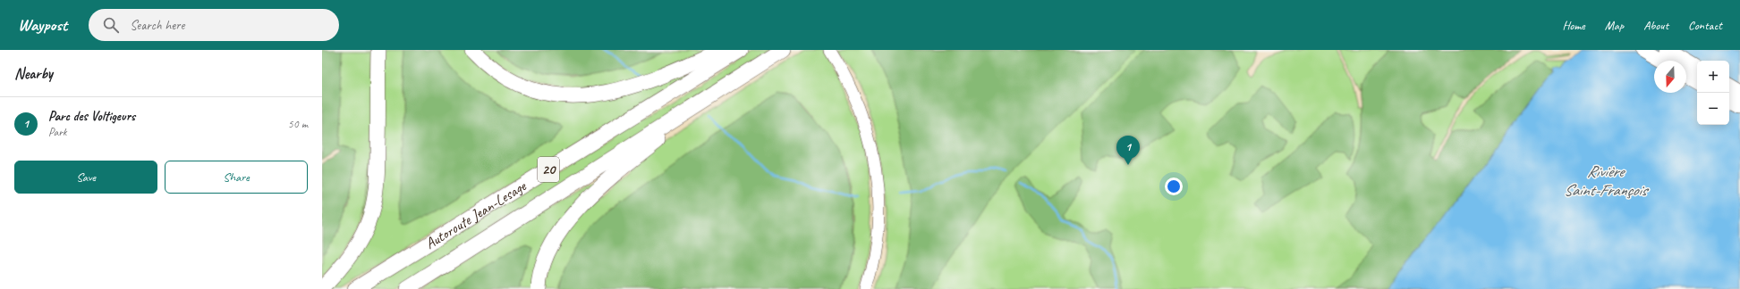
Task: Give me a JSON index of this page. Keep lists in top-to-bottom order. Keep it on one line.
{"streets":{"highway":["20","Autoroute Jean-Lesage"]},"water":["Rivière Saint-François"],"north":"bottom","page":{"header":"Waypost","search":"Search here","nav":["Home","Map","About","Contact"],"heading":"Nearby","map_buttons":["+","−"],"list":[{"mark":"1","name":"Parc des Voltigeurs","note":"Park","value":"50 m"}],"pins":"1","buttons":["Save","Share"]}}
